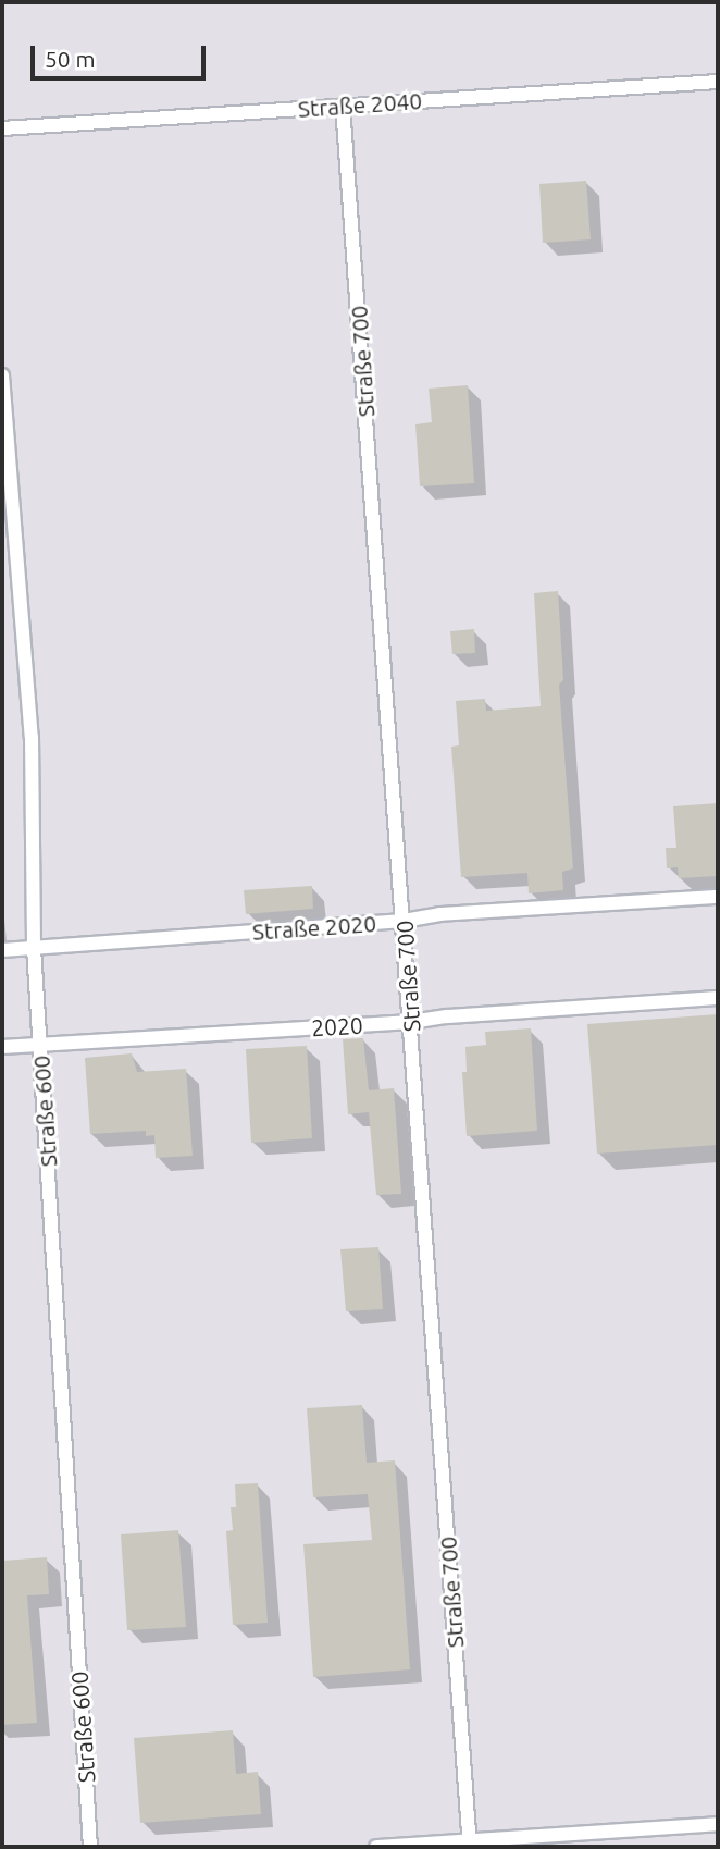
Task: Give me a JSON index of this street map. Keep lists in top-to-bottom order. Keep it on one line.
{"streets":{"lane":["Straße 2040","Straße 700","Straße 2020","2020","Straße 600"]},"crossings":[["Straße 2040","Straße 700"],["Straße 700","Straße 2020"],["Straße 700","2020"],["Straße 2020","Straße 600"],["2020","Straße 600"]],"scale_bar":"50 m"}
